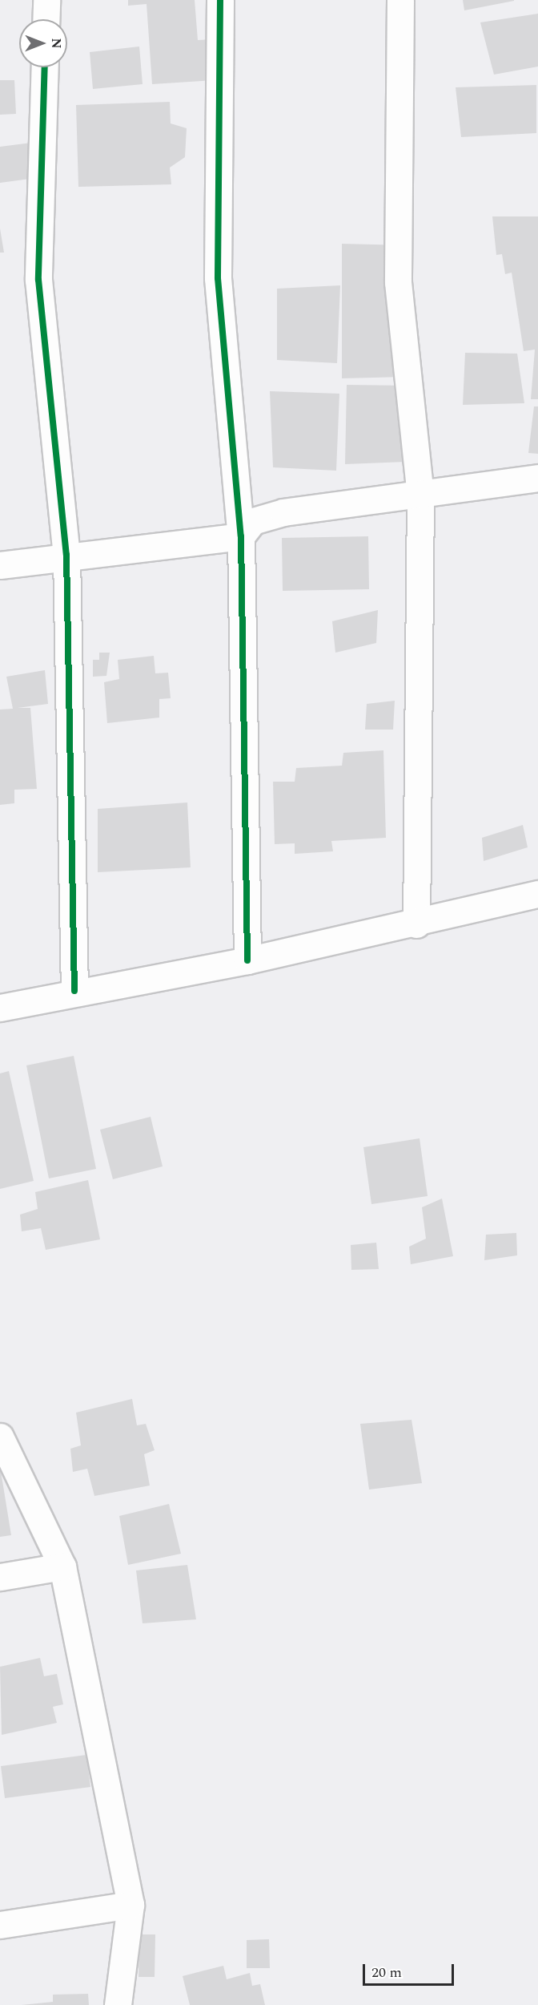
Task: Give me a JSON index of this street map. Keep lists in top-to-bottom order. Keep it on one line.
{"scale_bar":"20 m","north":"right"}
